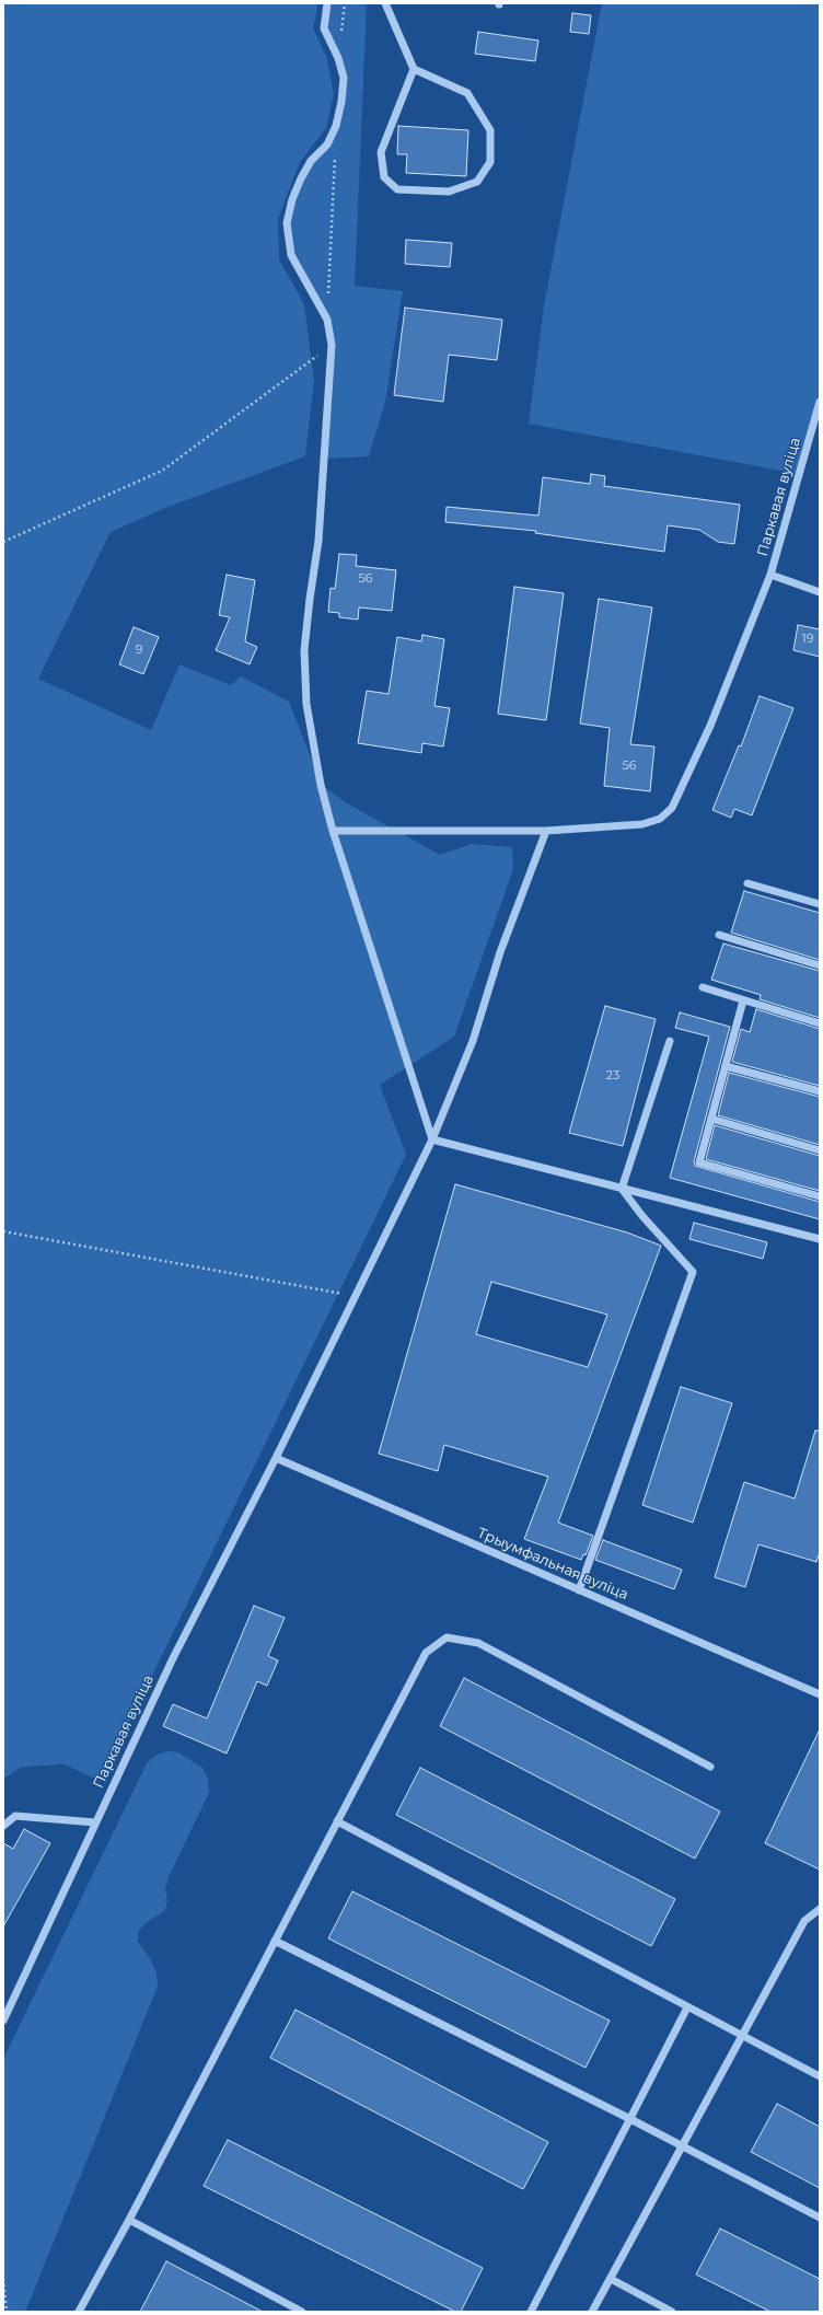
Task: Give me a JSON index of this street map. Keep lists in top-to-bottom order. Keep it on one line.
{"streets":{"street":["Паркавая вуліца","Трыумфальная вуліца"]},"crossings":[["Паркавая вуліца","Трыумфальная вуліца"]],"house_numbers":["56","19","9","56","23"]}
